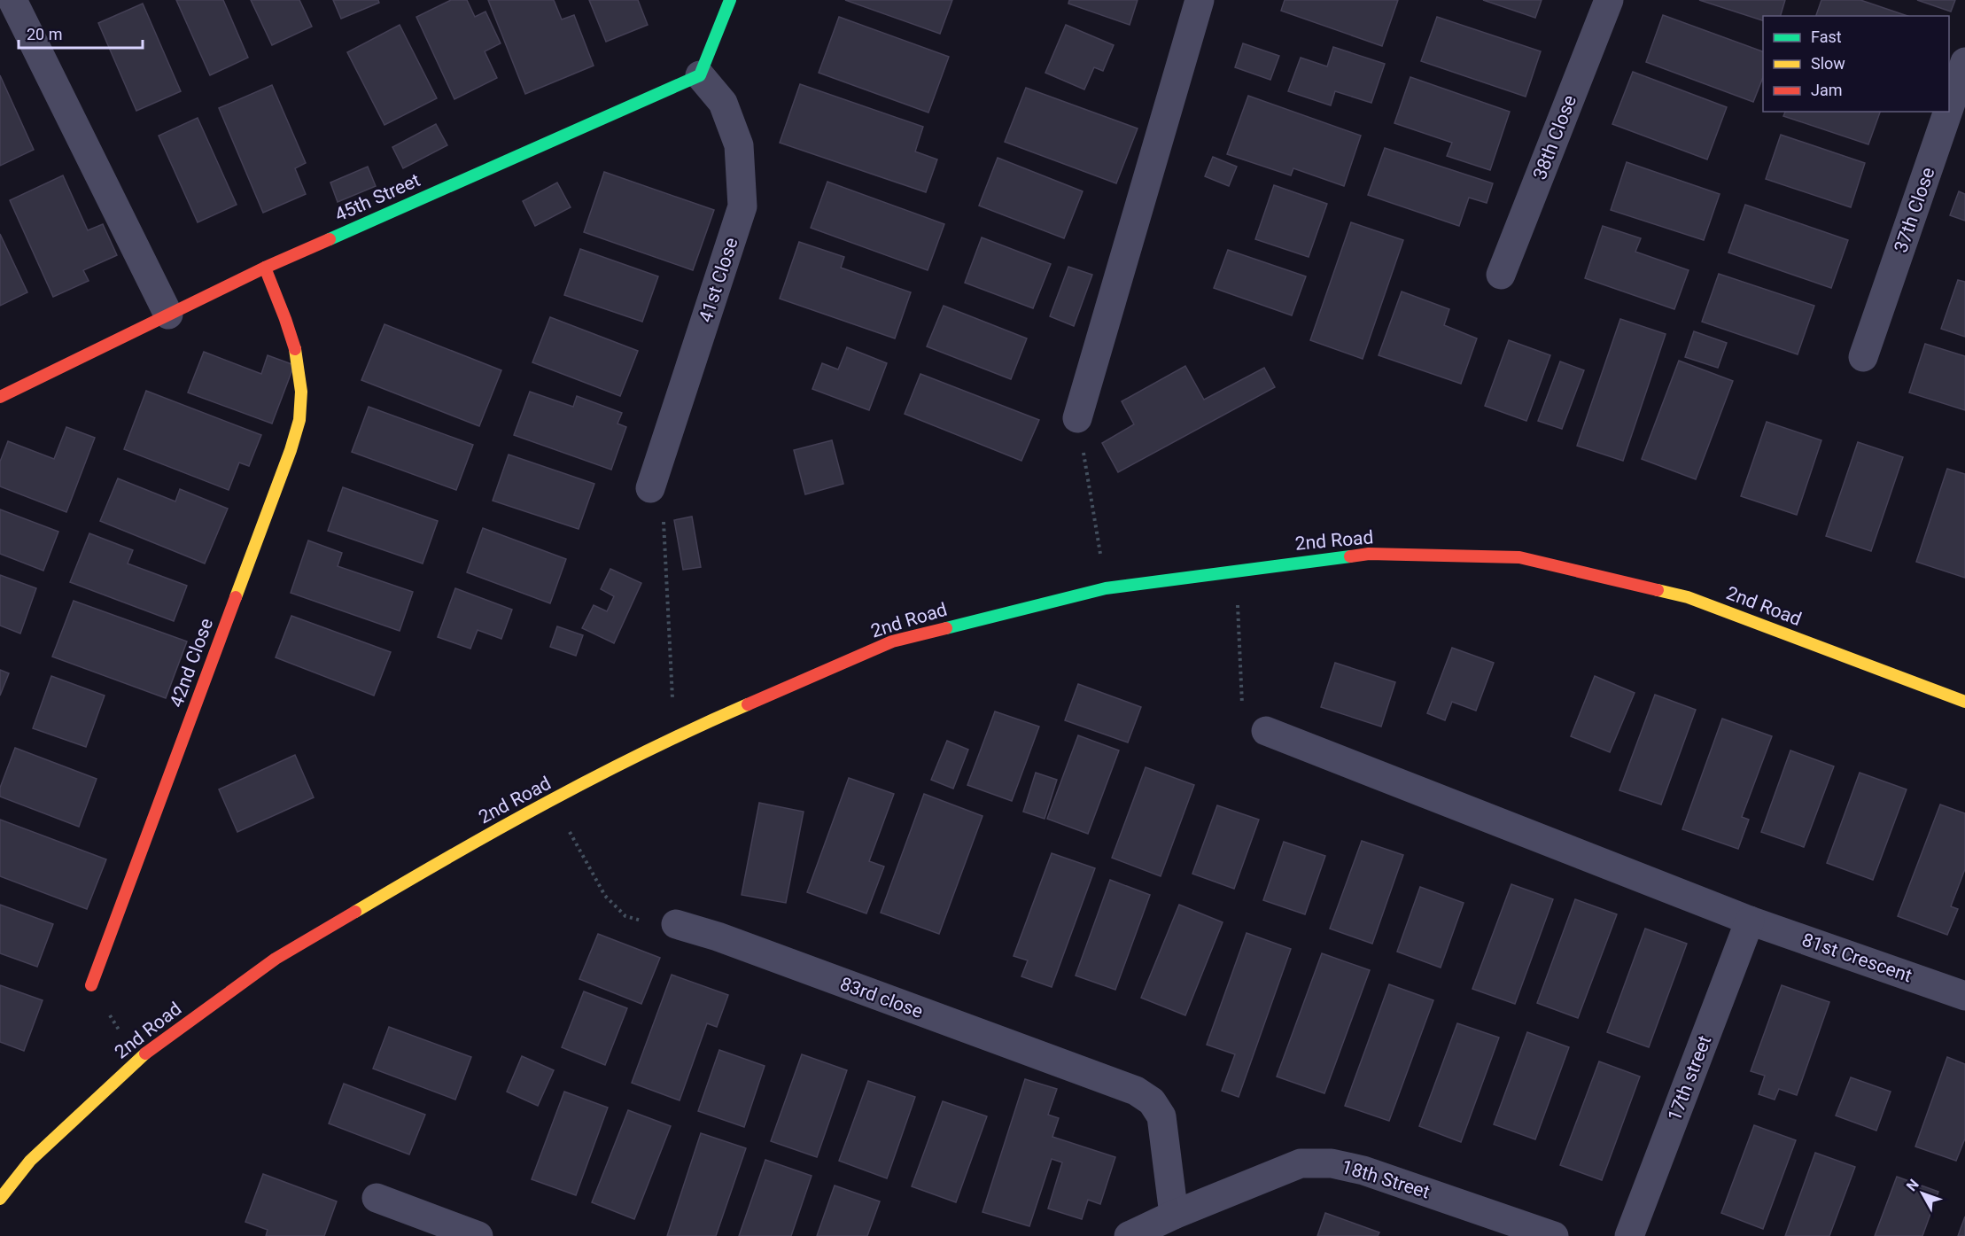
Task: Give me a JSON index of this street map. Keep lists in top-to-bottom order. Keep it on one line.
{"streets":{"street":["38th Close","45th Street","37th Close","41st Close","2nd Road","42nd Close","81st Crescent","83rd close","17th street","18th Street"]},"crossings":[["45th Street","41st Close"],["45th Street","42nd Close"],["81st Crescent","17th street"],["83rd close","18th Street"]],"legend":["Fast","Slow","Jam"],"scale_bar":"20 m","north":"top left"}
